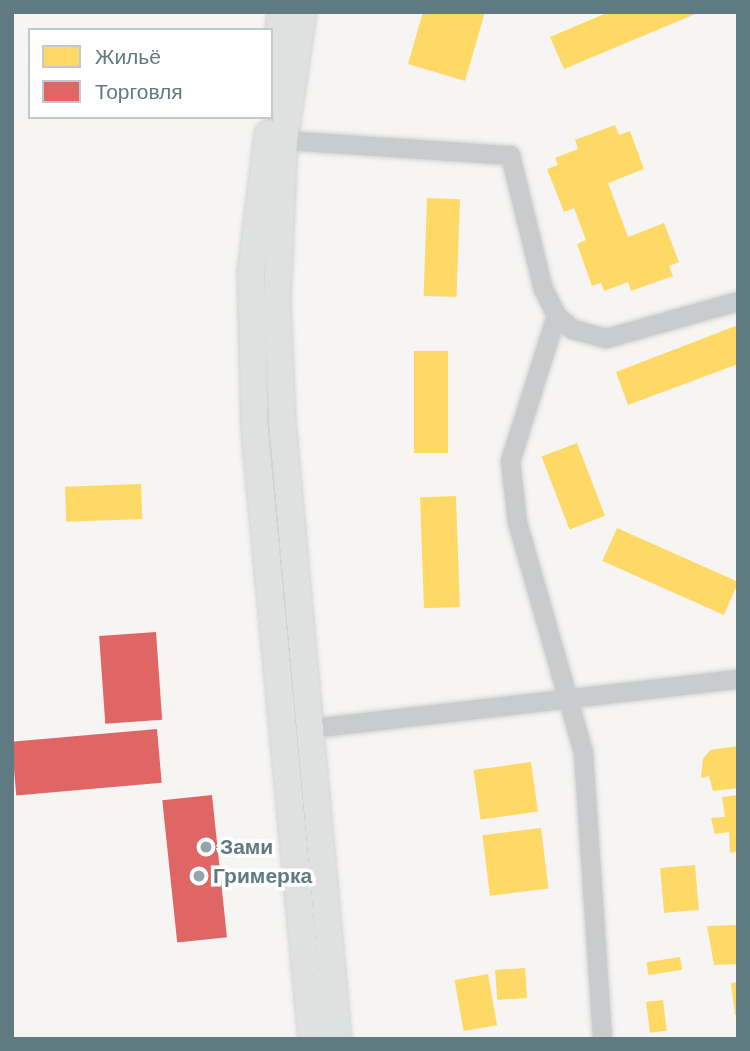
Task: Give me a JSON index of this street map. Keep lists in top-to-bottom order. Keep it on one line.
{"places":["Зами","Гримерка"],"legend":["Жильё","Торговля"]}
